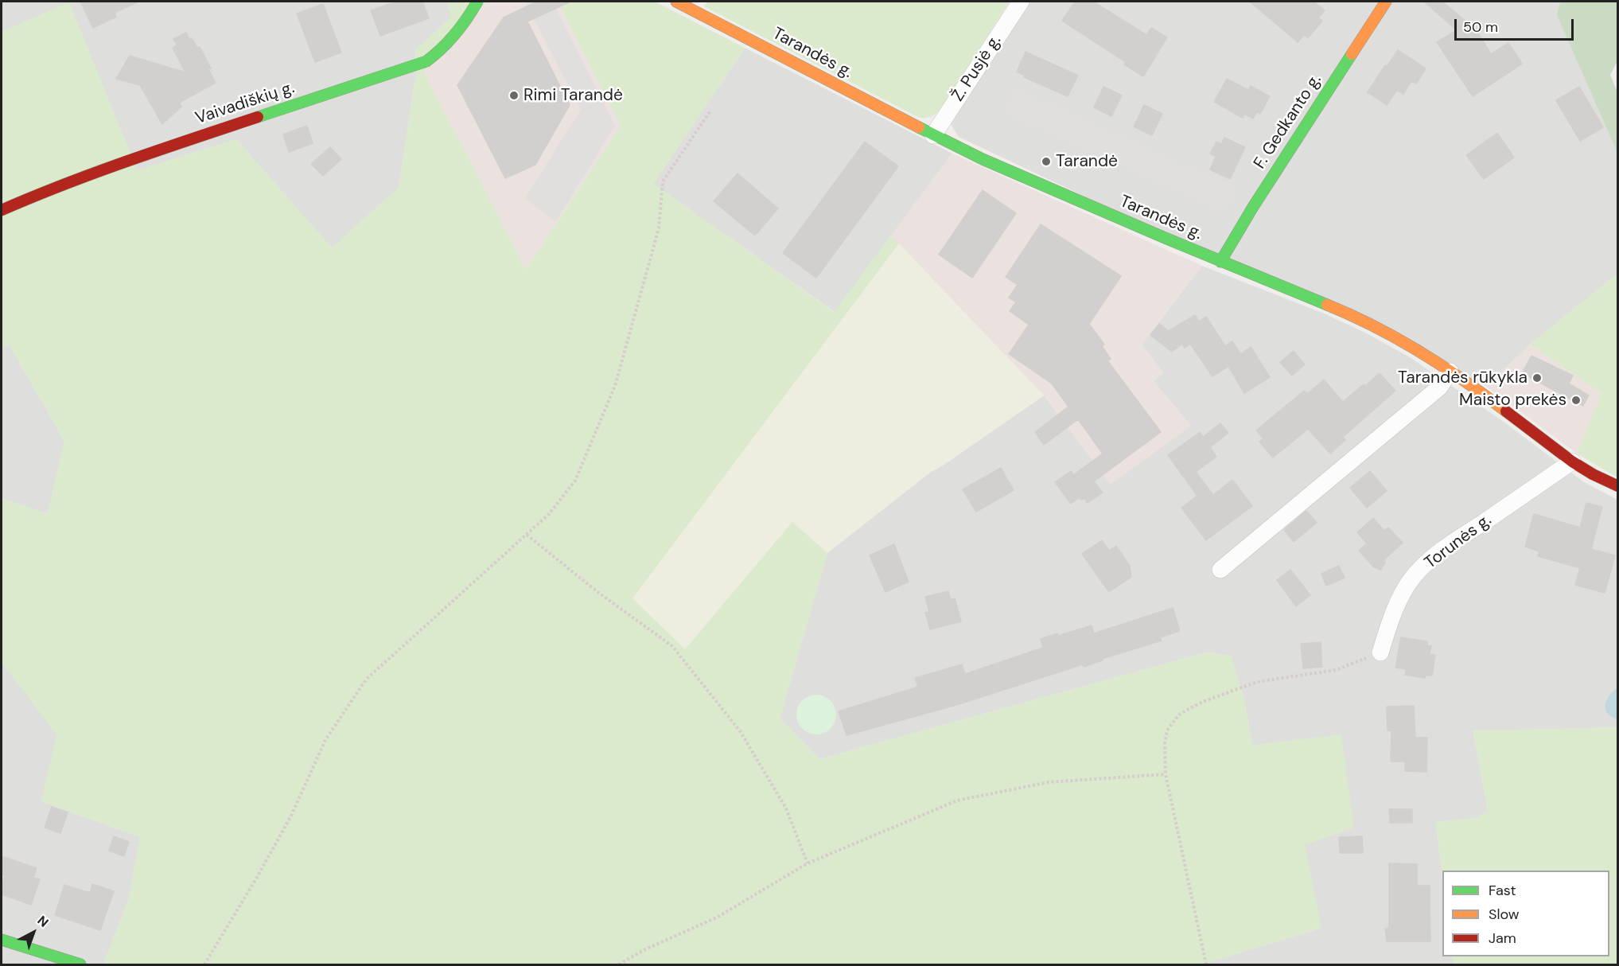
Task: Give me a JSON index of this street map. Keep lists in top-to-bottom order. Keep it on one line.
{"streets":{"street":["Tarandės g.","Ž. Pusjė g.","Vaivadiškių g.","F. Gedkanto g.","Torunės g."]},"crossings":[["Tarandės g.","Ž. Pusjė g."],["Tarandės g.","F. Gedkanto g."],["Tarandės g.","Torunės g."]],"places":["Rimi Tarandė","Tarandė","Tarandės rūkykla","Maisto prekės"],"legend":["Fast","Slow","Jam"],"scale_bar":"50 m","north":"top right"}
